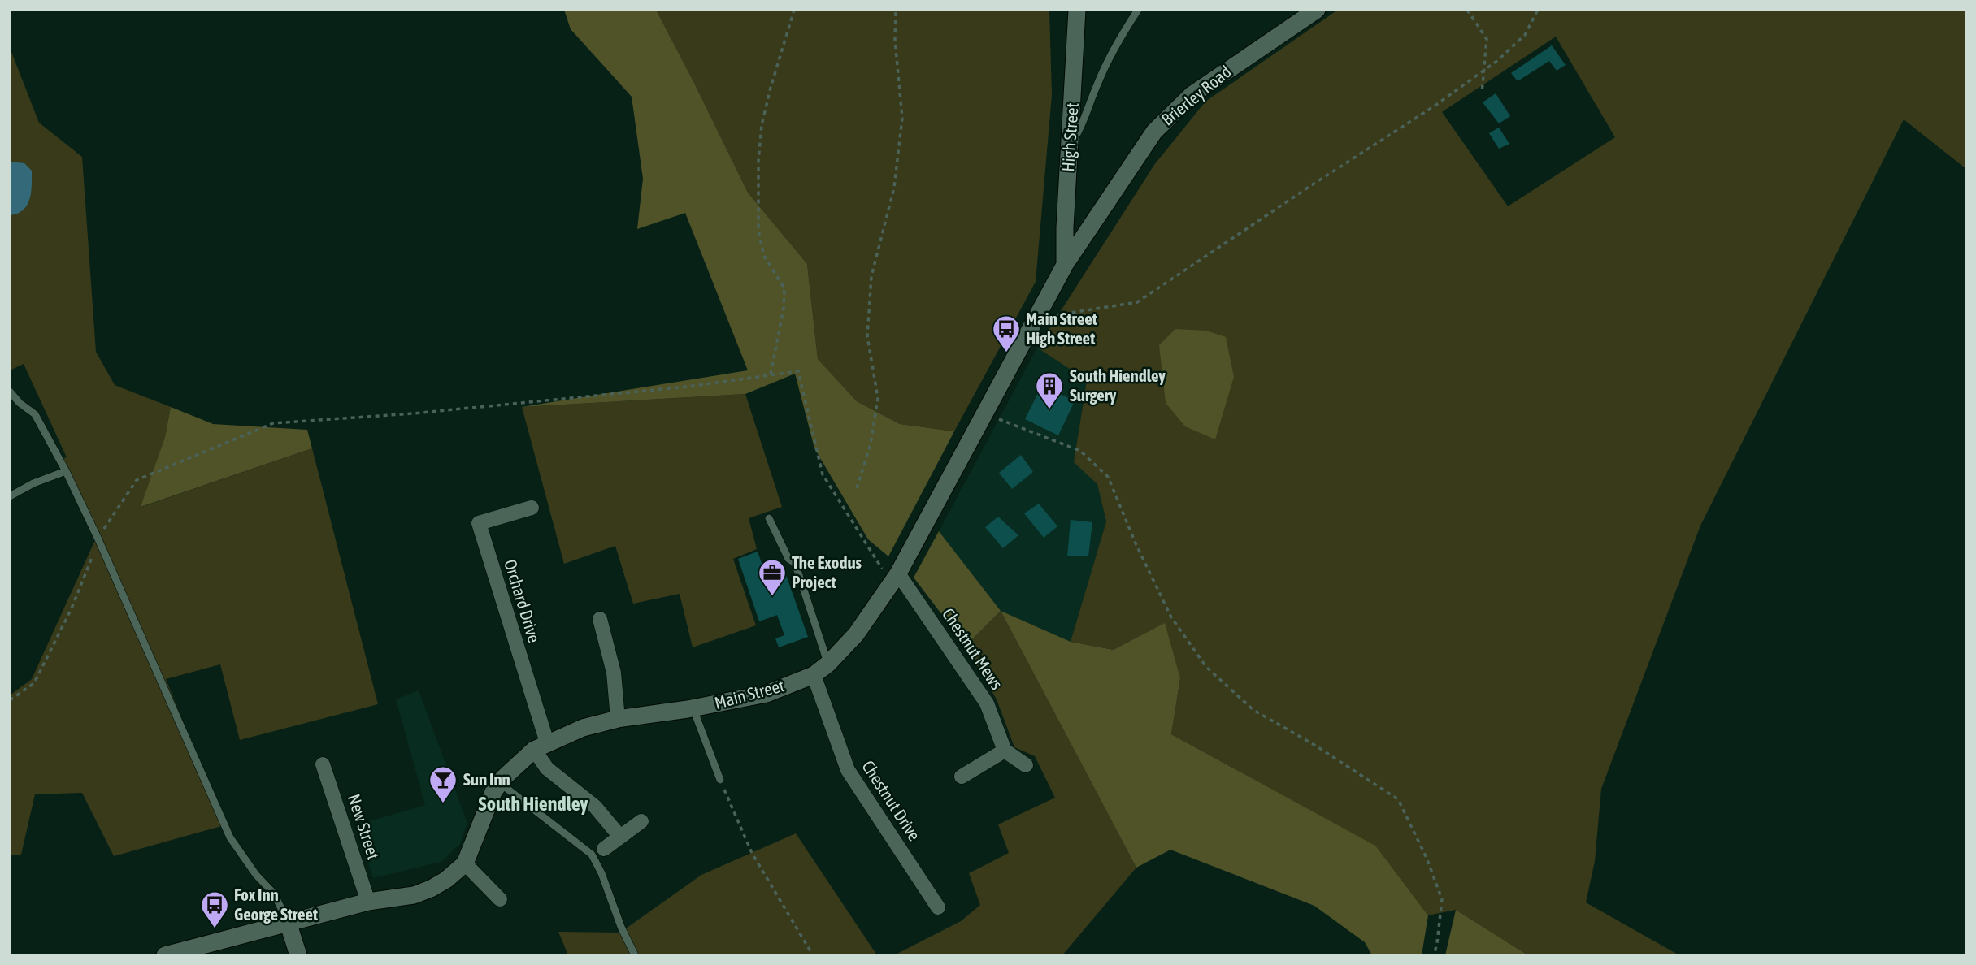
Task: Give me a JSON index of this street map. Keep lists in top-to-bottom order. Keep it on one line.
{"streets":{"street":["Brierley Road","High Street","Orchard Drive","Chestnut Mews","Main Street","Chestnut Drive","New Street"]},"crossings":[["Brierley Road","High Street"],["Brierley Road","Main Street"],["High Street","Main Street"],["Orchard Drive","Main Street"],["Chestnut Mews","Main Street"],["Main Street","Chestnut Drive"],["Main Street","New Street"]],"districts":["South Hiendley"],"places":{"bus stop":["Main Street High Street","Fox Inn George Street"],"building":["South Hiendley Surgery"],"office":["The Exodus Project"],"bar":["Sun Inn"]}}
